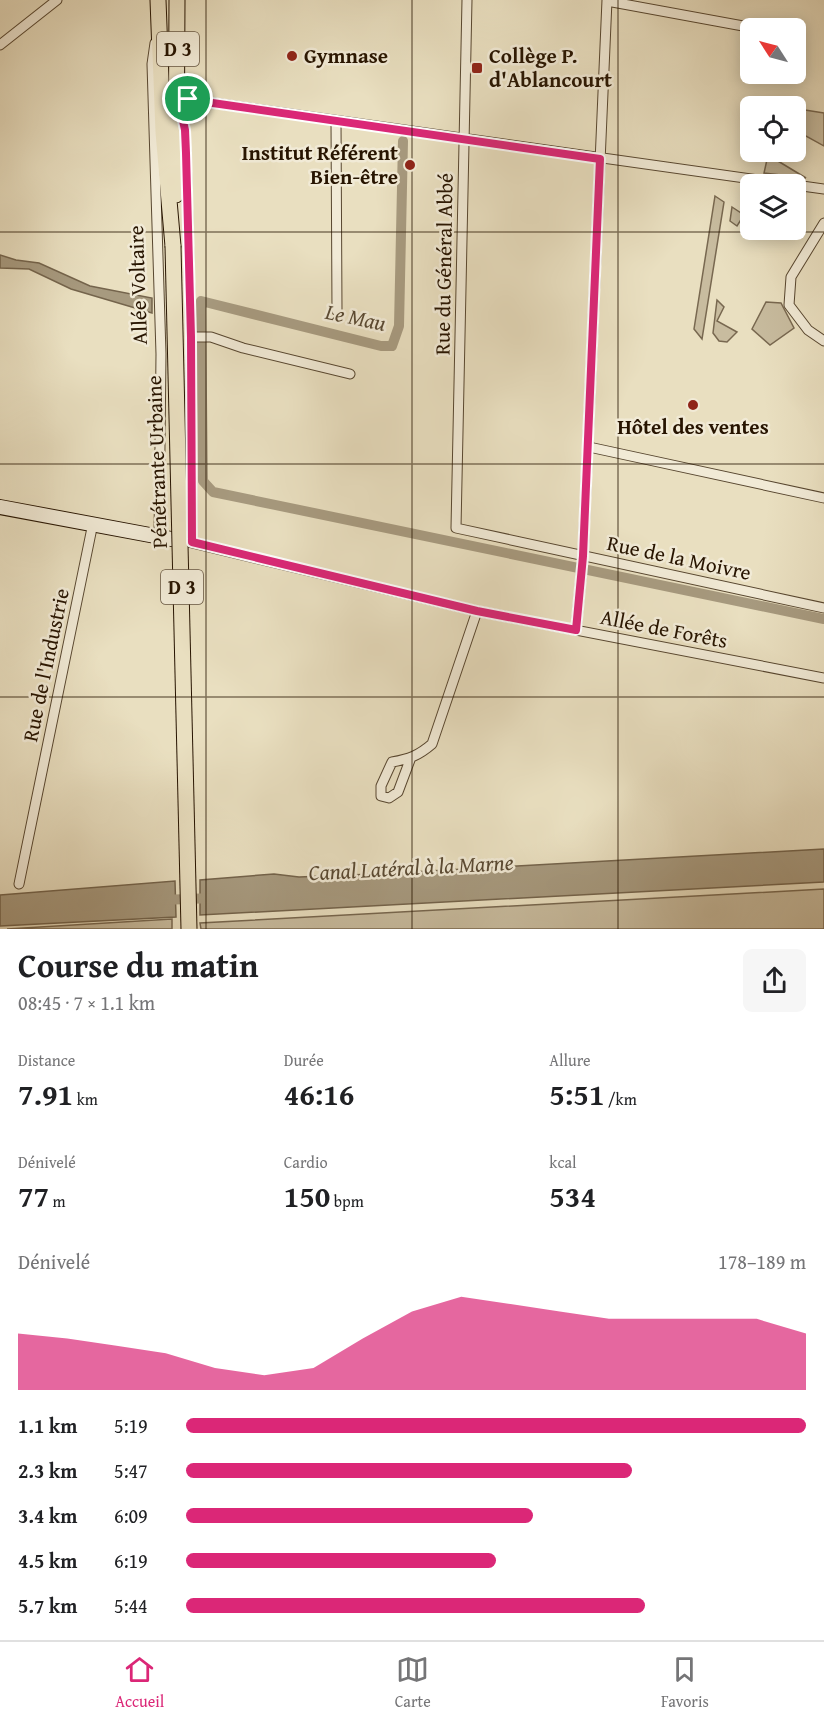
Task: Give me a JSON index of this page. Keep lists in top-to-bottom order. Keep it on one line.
{"streets":{"main road":["D 3","Allée Voltaire","Pénétrante Urbaine"],"street":["Rue du Général Abbé","Rue de la Moivre","Allée de Forêts","Rue de l'Industrie"]},"crossings":[["Rue du Général Abbé","Rue de la Moivre"],["Allée Voltaire","Pénétrante Urbaine"],["Allée Voltaire","Allée de Forêts"]],"water":["Le Mau","Canal Latéral à la Marne"],"places":{"other":["Gymnase","Institut Référent Bien-être","Hôtel des ventes"],"transit":["Collège P. d'Ablancourt"]},"north":"top left","page":{"heading":["Course du matin","08:45 · 7 × 1.1 km"],"stats":[["Distance","7.91 km"],["Durée","46:16"],["Allure","5:51 /km"],["Dénivelé","77 m"],["Cardio","150 bpm"],["kcal","534"]],"chart":["Dénivelé","178–189 m"],"list":[{"name":"1.1 km","note":"5:19"},{"name":"2.3 km","note":"5:47"},{"name":"3.4 km","note":"6:09"},{"name":"4.5 km","note":"6:19"},{"name":"5.7 km","note":"5:44"}],"tabs":["Accueil","Carte","Favoris"]}}
